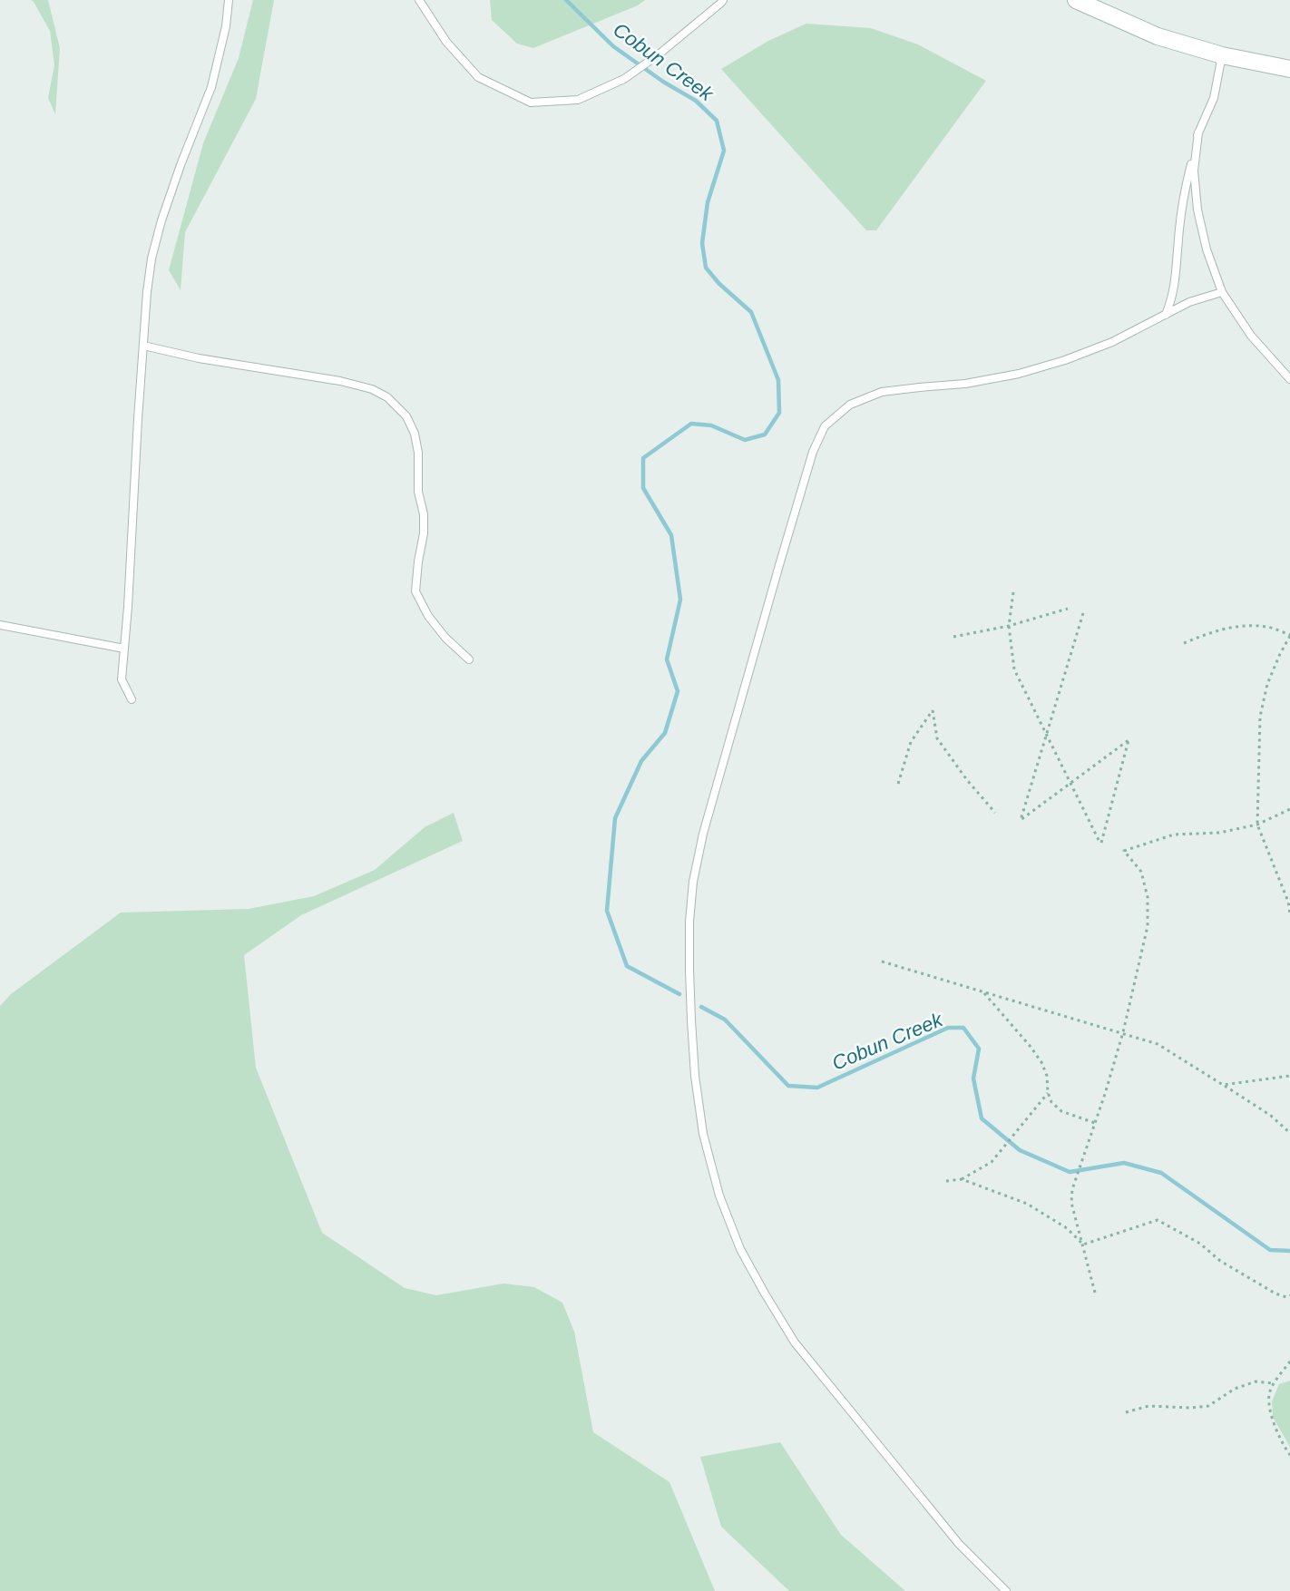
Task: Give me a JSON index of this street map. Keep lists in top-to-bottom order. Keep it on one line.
{"water":["Cobun Creek"]}
